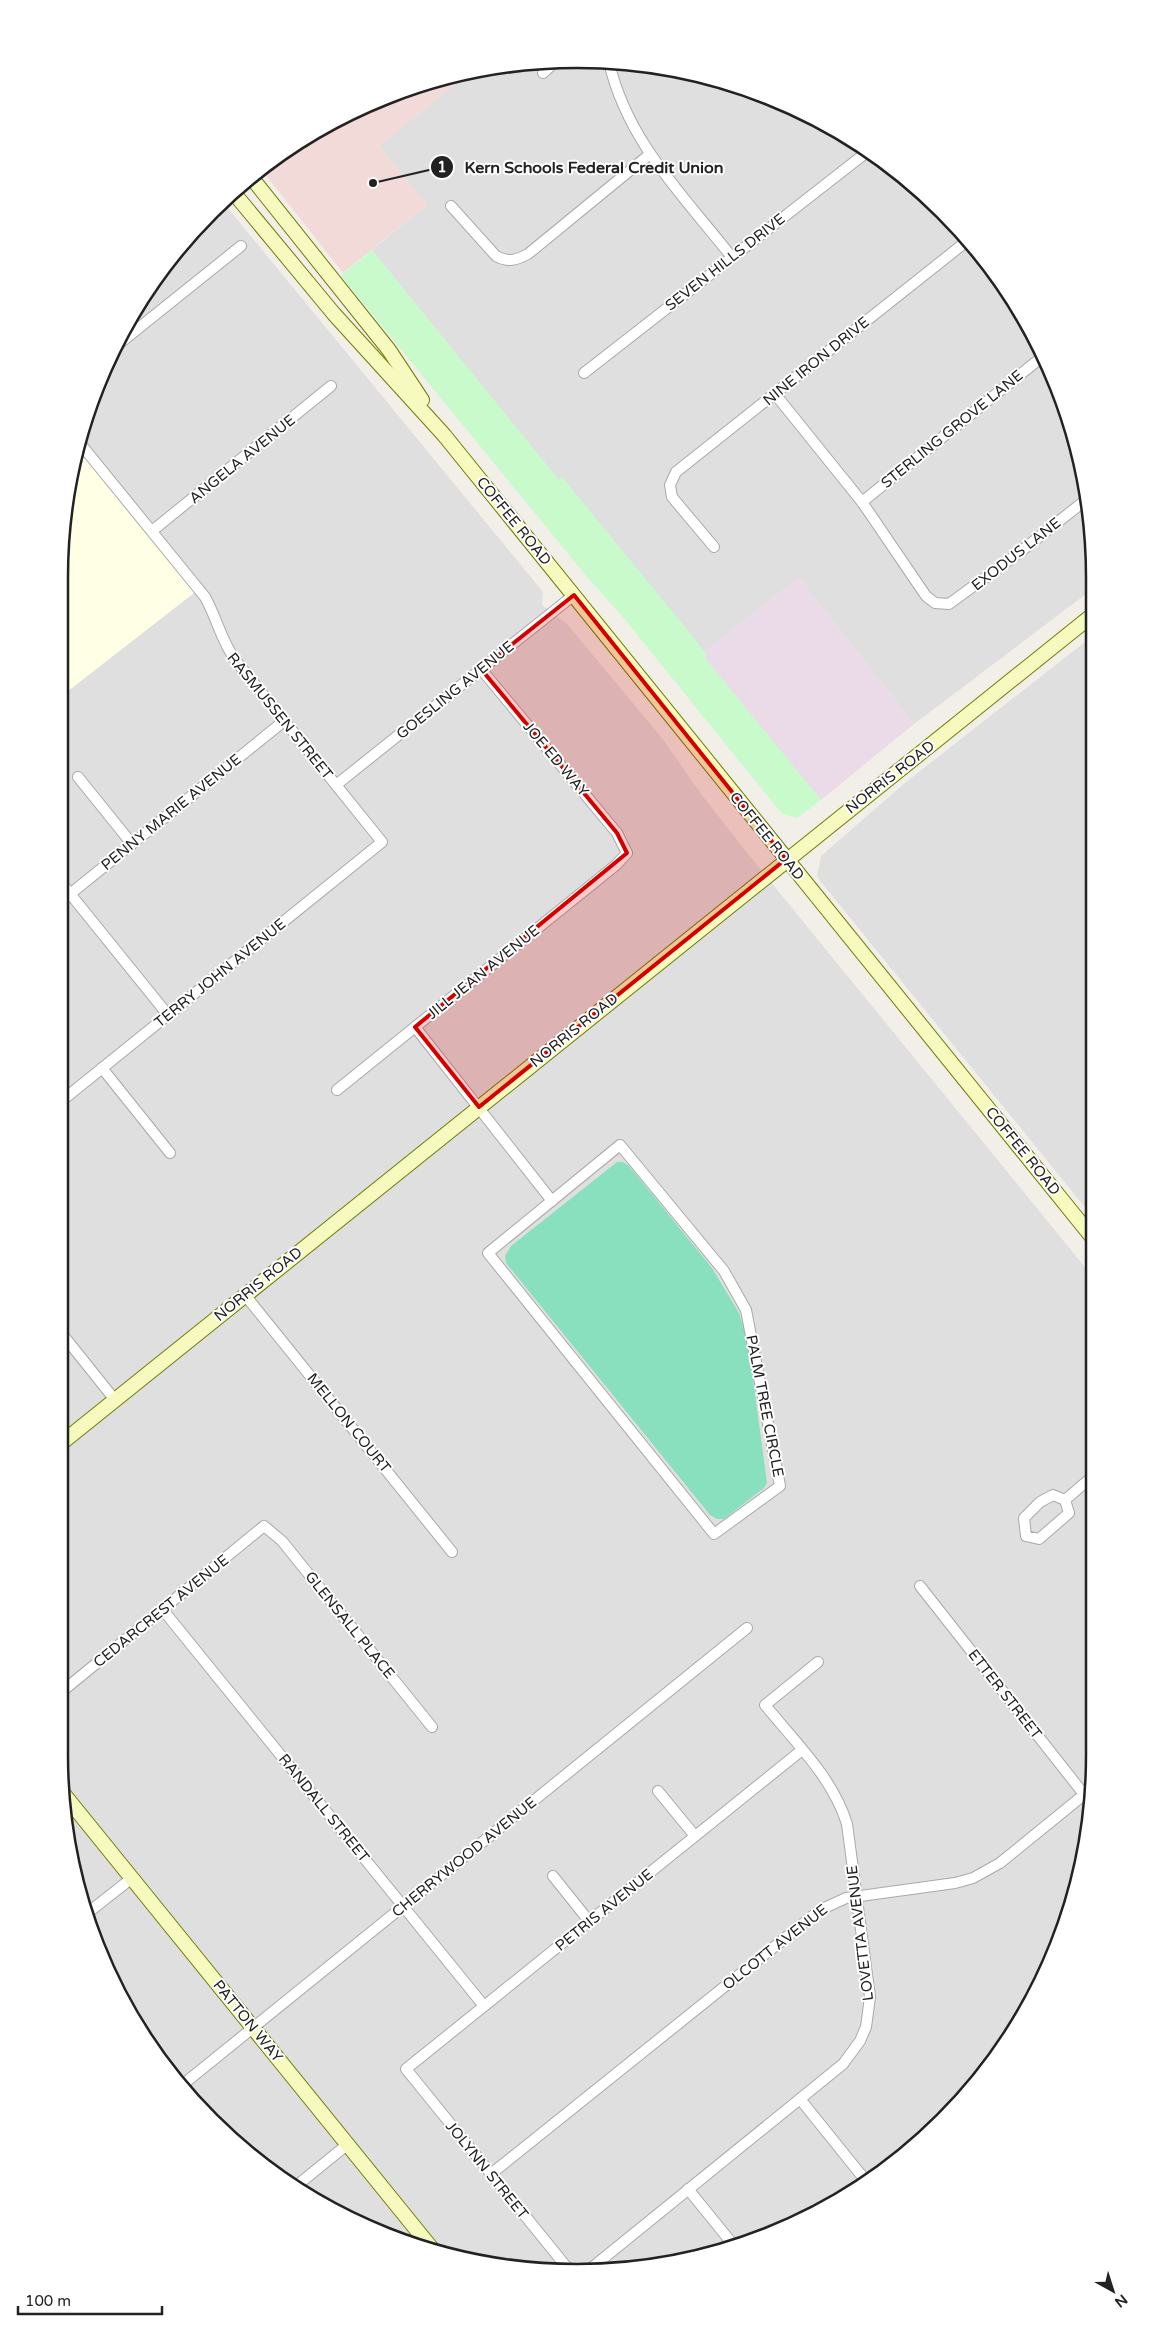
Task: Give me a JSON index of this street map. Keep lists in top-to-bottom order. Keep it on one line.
{"streets":{"street":["SEVEN HILLS DRIVE","NINE IRON DRIVE","STERLING GROVE LANE","ANGELA AVENUE","COFFEE ROAD","EXODUS LANE","GOESLING AVENUE","RASMUSSEN STREET","JOE ED WAY","NORRIS ROAD","PENNY MARIE AVENUE","JILL JEAN AVENUE","TERRY JOHN AVENUE","PALM TREE CIRCLE","MELLON COURT","CEDARCREST AVENUE","GLENSALL PLACE","ETTER STREET","RANDALL STREET","CHERRYWOOD AVENUE","PETRIS AVENUE","LOVETTA AVENUE","OLCOTT AVENUE","PATTON WAY","JOLYNN STREET"]},"crossings":[["STERLING GROVE LANE","EXODUS LANE"],["ANGELA AVENUE","RASMUSSEN STREET"],["COFFEE ROAD","GOESLING AVENUE"],["COFFEE ROAD","NORRIS ROAD"],["GOESLING AVENUE","RASMUSSEN STREET"],["GOESLING AVENUE","JOE ED WAY"],["RASMUSSEN STREET","PENNY MARIE AVENUE"],["RASMUSSEN STREET","TERRY JOHN AVENUE"],["JOE ED WAY","JILL JEAN AVENUE"],["NORRIS ROAD","MELLON COURT"],["CEDARCREST AVENUE","GLENSALL PLACE"],["CEDARCREST AVENUE","RANDALL STREET"],["RANDALL STREET","CHERRYWOOD AVENUE"],["RANDALL STREET","PETRIS AVENUE"],["CHERRYWOOD AVENUE","PATTON WAY"],["PETRIS AVENUE","LOVETTA AVENUE"],["PETRIS AVENUE","JOLYNN STREET"],["LOVETTA AVENUE","OLCOTT AVENUE"],["OLCOTT AVENUE","JOLYNN STREET"]],"places":["Kern Schools Federal Credit Union"],"scale_bar":"100 m","north":"bottom right"}
